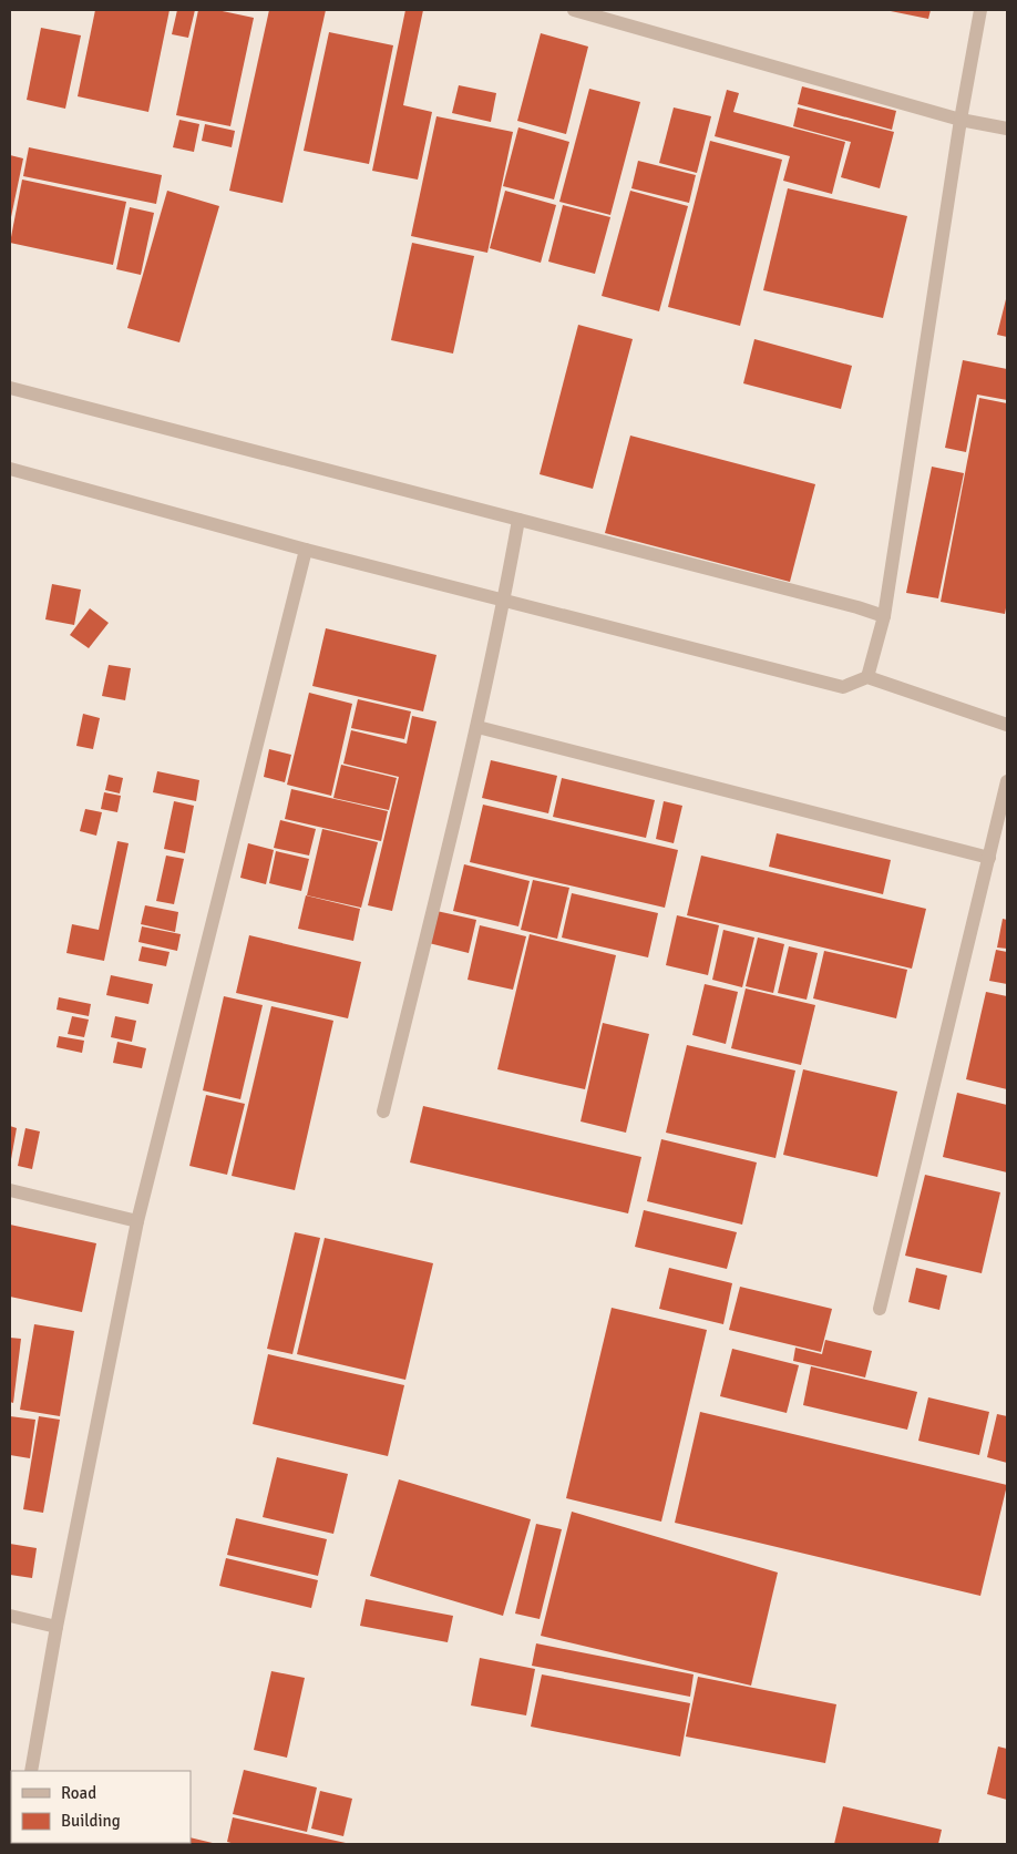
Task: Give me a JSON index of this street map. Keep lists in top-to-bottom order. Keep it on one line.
{"legend":["Road","Building"]}
